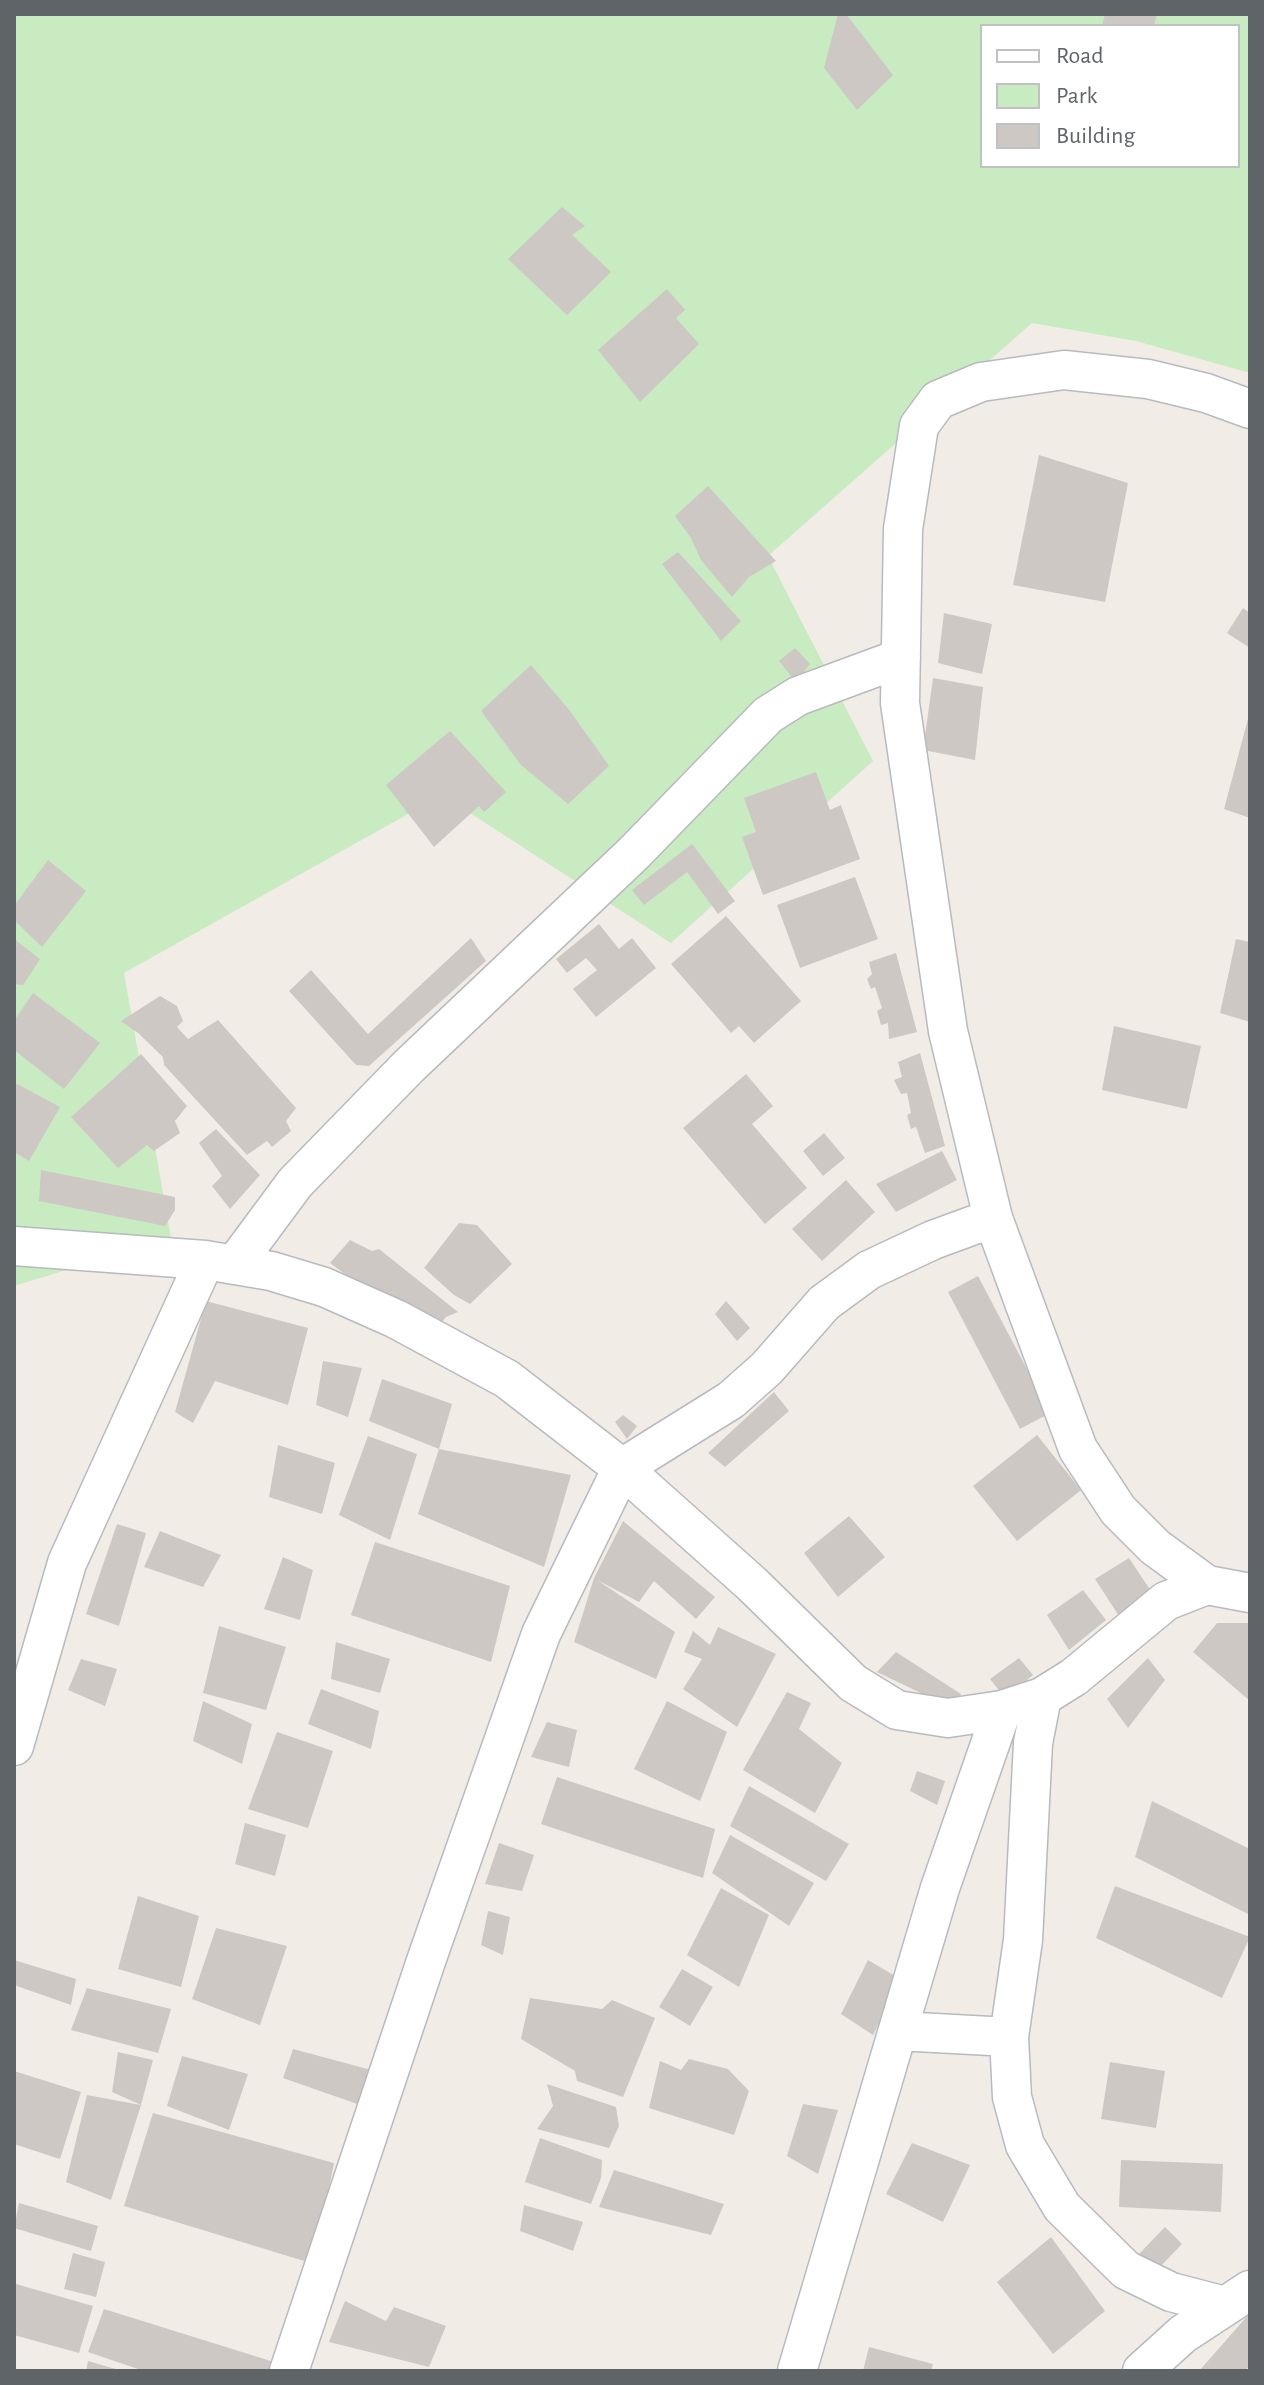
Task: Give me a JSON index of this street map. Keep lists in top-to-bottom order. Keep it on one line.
{"legend":["Road","Park","Building"]}
